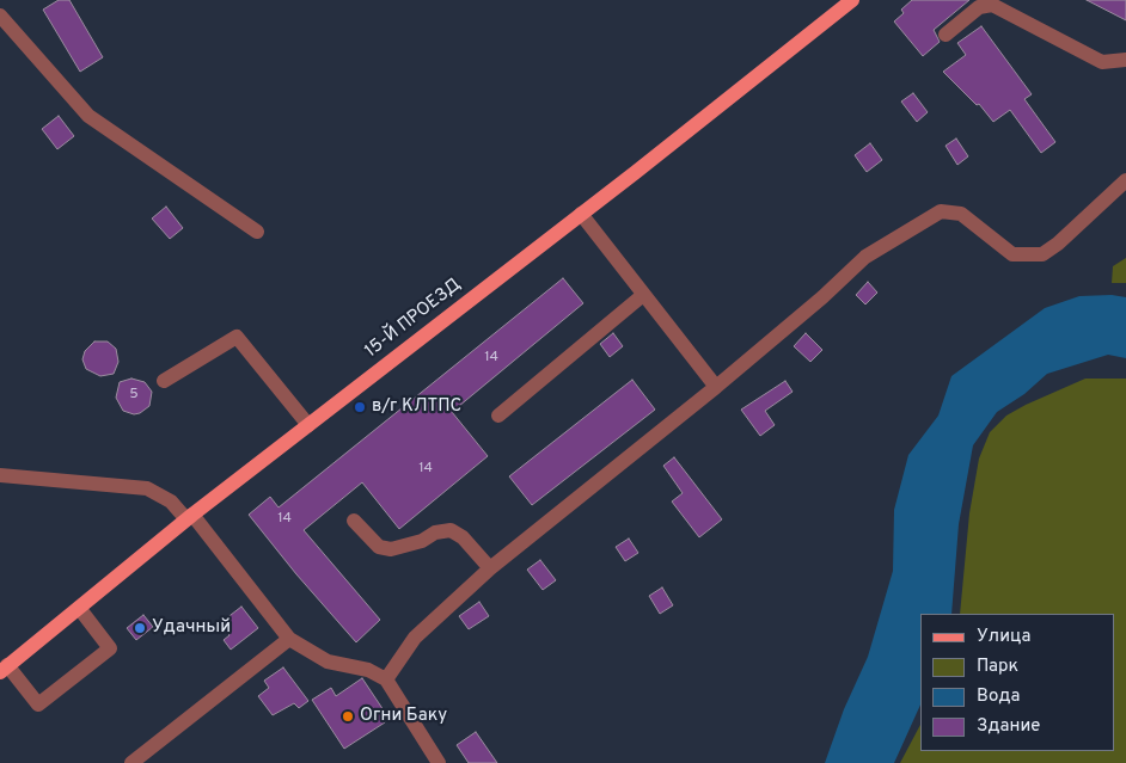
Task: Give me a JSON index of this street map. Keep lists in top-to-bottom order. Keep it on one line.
{"streets":{"main road":["15-Й ПРОЕЗД"]},"places":["в/г КЛТПС","Удачный","Огни Баку"],"house_numbers":["14","5","14","14"],"legend":["Улица","Парк","Вода","Здание"]}
